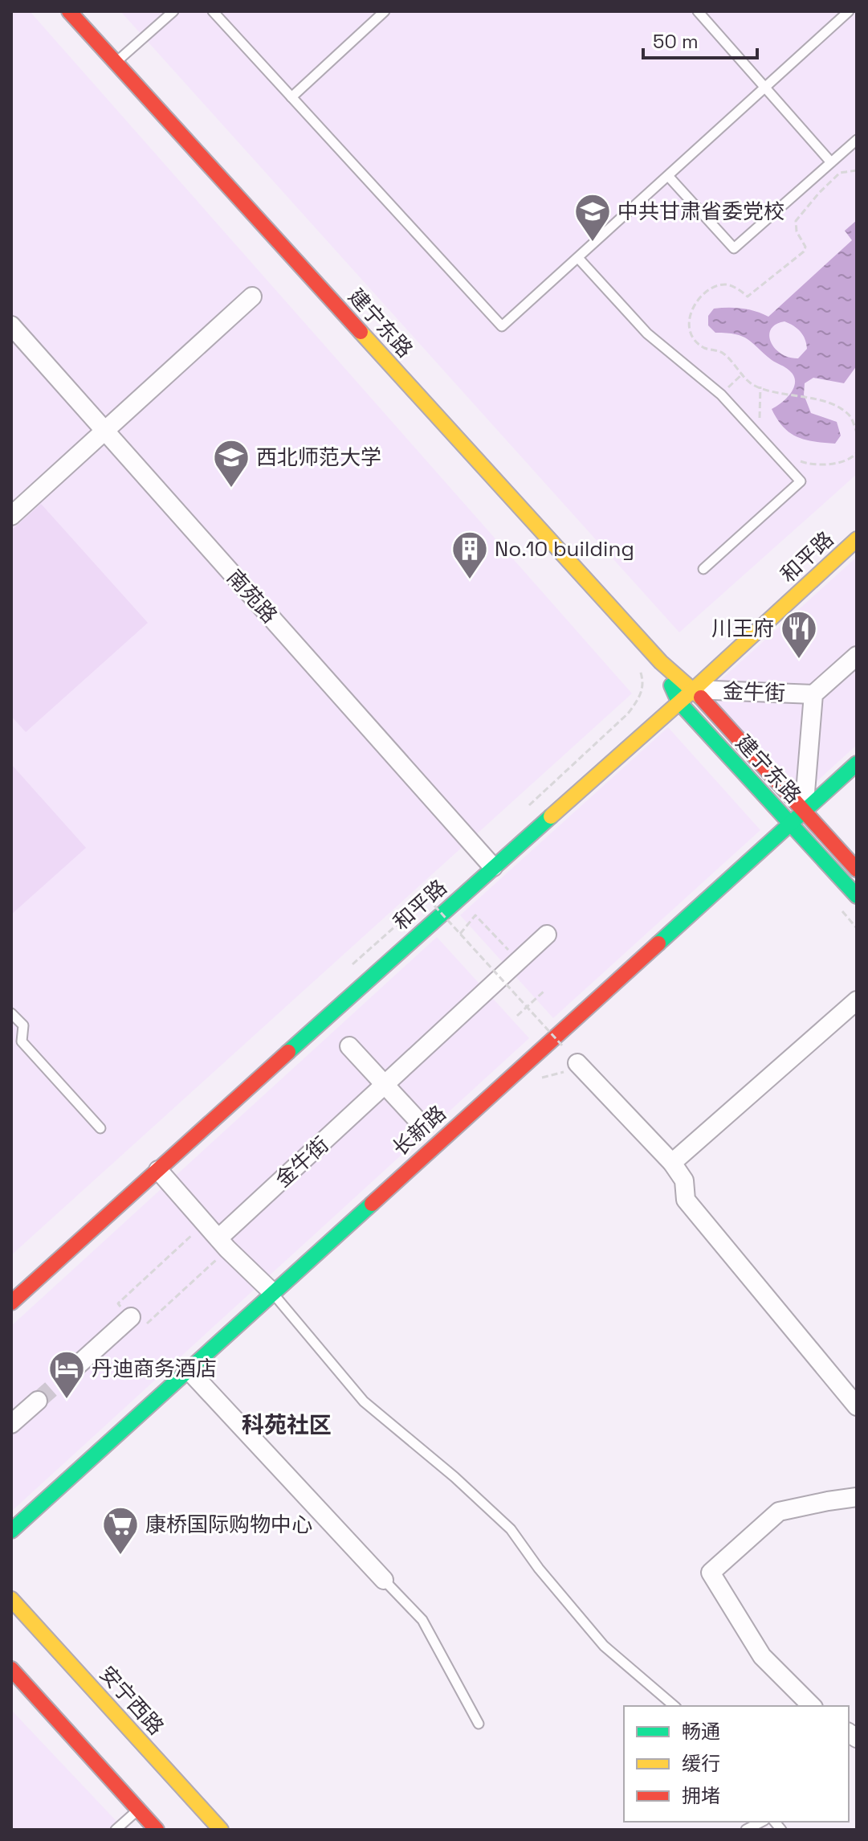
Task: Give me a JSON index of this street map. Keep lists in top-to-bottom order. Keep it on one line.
{"streets":{"street":["建宁东路","和平路","南苑路","金牛街","长新路","安宁西路"]},"crossings":[["建宁东路","和平路"],["建宁东路","金牛街"],["建宁东路","长新路"],["和平路","南苑路"],["和平路","金牛街"],["金牛街","长新路"]],"districts":["科苑社区"],"places":{"school or university":["中共甘肃省委党校","西北师范大学"],"building":["No.10 building"],"restaurant":["川王府"],"hotel":["丹迪商务酒店"],"supermarket":["康桥国际购物中心"]},"legend":["畅通","缓行","拥堵"],"scale_bar":"50 m"}
